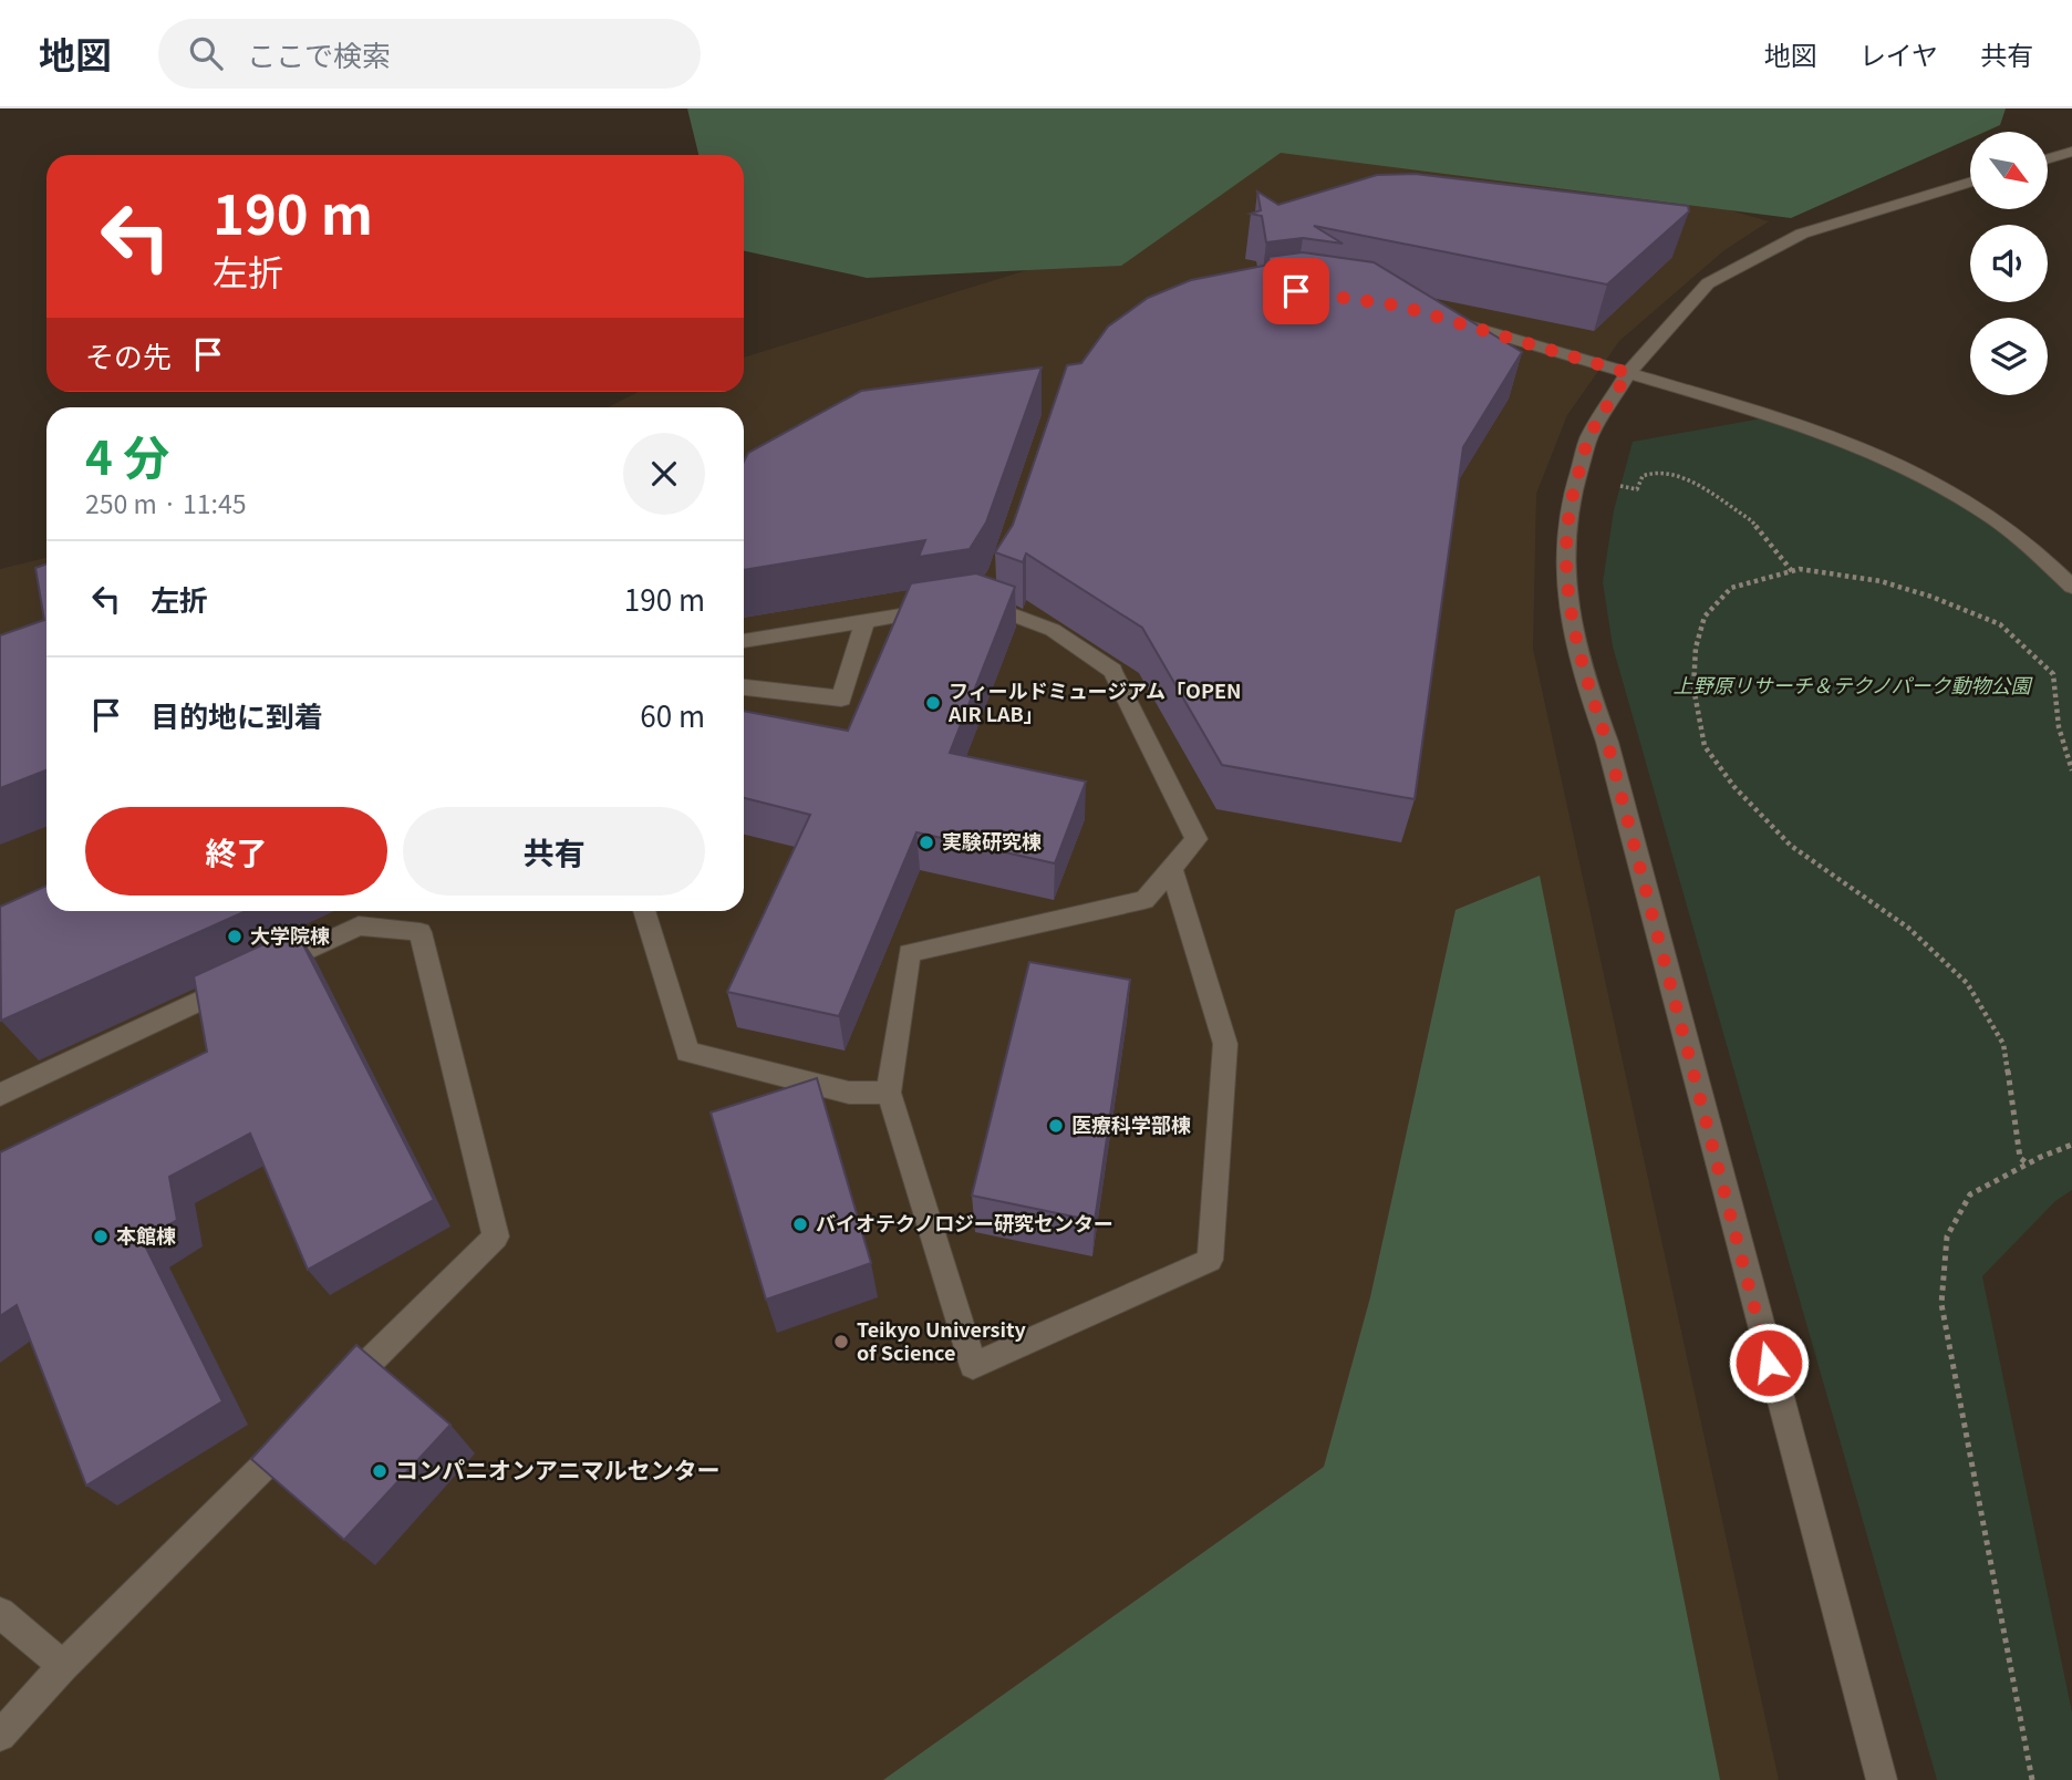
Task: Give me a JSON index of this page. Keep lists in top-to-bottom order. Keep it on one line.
{"parks":["上野原リサーチ＆テクノパーク動物公園"],"places":["フィールドミュージアム「OPEN AIR LAB」","実験研究棟","大学院棟","医療科学部棟","バイオテクノロジー研究センター","本館棟","Teikyo University of Science","コンパニオンアニマルセンター"],"north":"bottom right","page":{"header":"地図","search":"ここで検索","nav":["地図","レイヤ","共有"],"turn":["190 m","左折"],"then":"その先","heading":["4 分","250 m · 11:45"],"list":[{"name":"左折","value":"190 m"},{"name":"目的地に到着","value":"60 m"}],"buttons":["終了","共有"]}}
